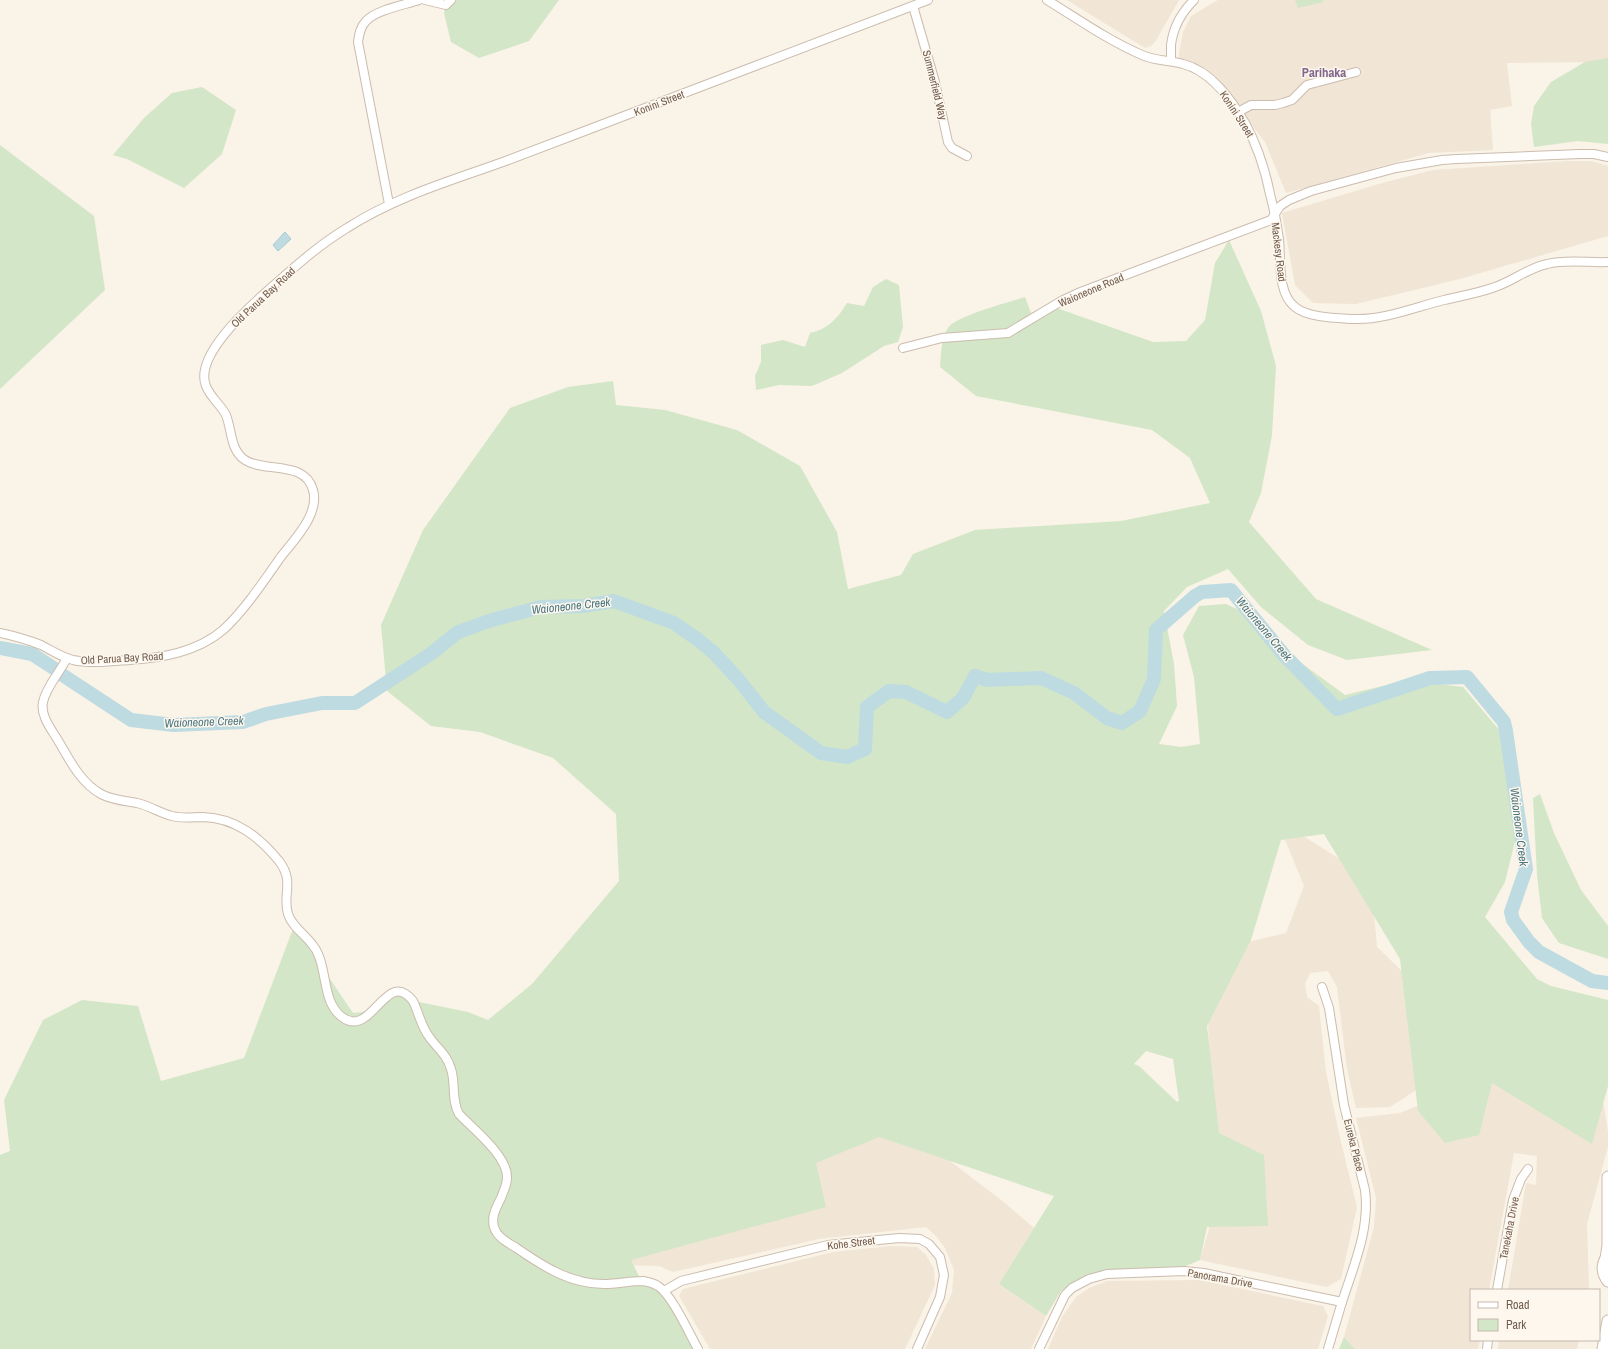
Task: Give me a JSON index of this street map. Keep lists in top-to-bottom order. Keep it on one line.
{"streets":{"street":["Summerfield Way","Konini Street","Mackesy Road","Waioneone Road","Old Parua Bay Road","Eureka Place","Tanekaha Drive","Kohe Street","Panorama Drive"]},"crossings":[["Summerfield Way","Konini Street"],["Konini Street","Mackesy Road"],["Konini Street","Waioneone Road"],["Konini Street","Old Parua Bay Road"],["Mackesy Road","Waioneone Road"],["Old Parua Bay Road","Kohe Street"],["Eureka Place","Panorama Drive"]],"districts":["Parihaka"],"water":["Waioneone Creek"],"legend":["Road","Park"]}
